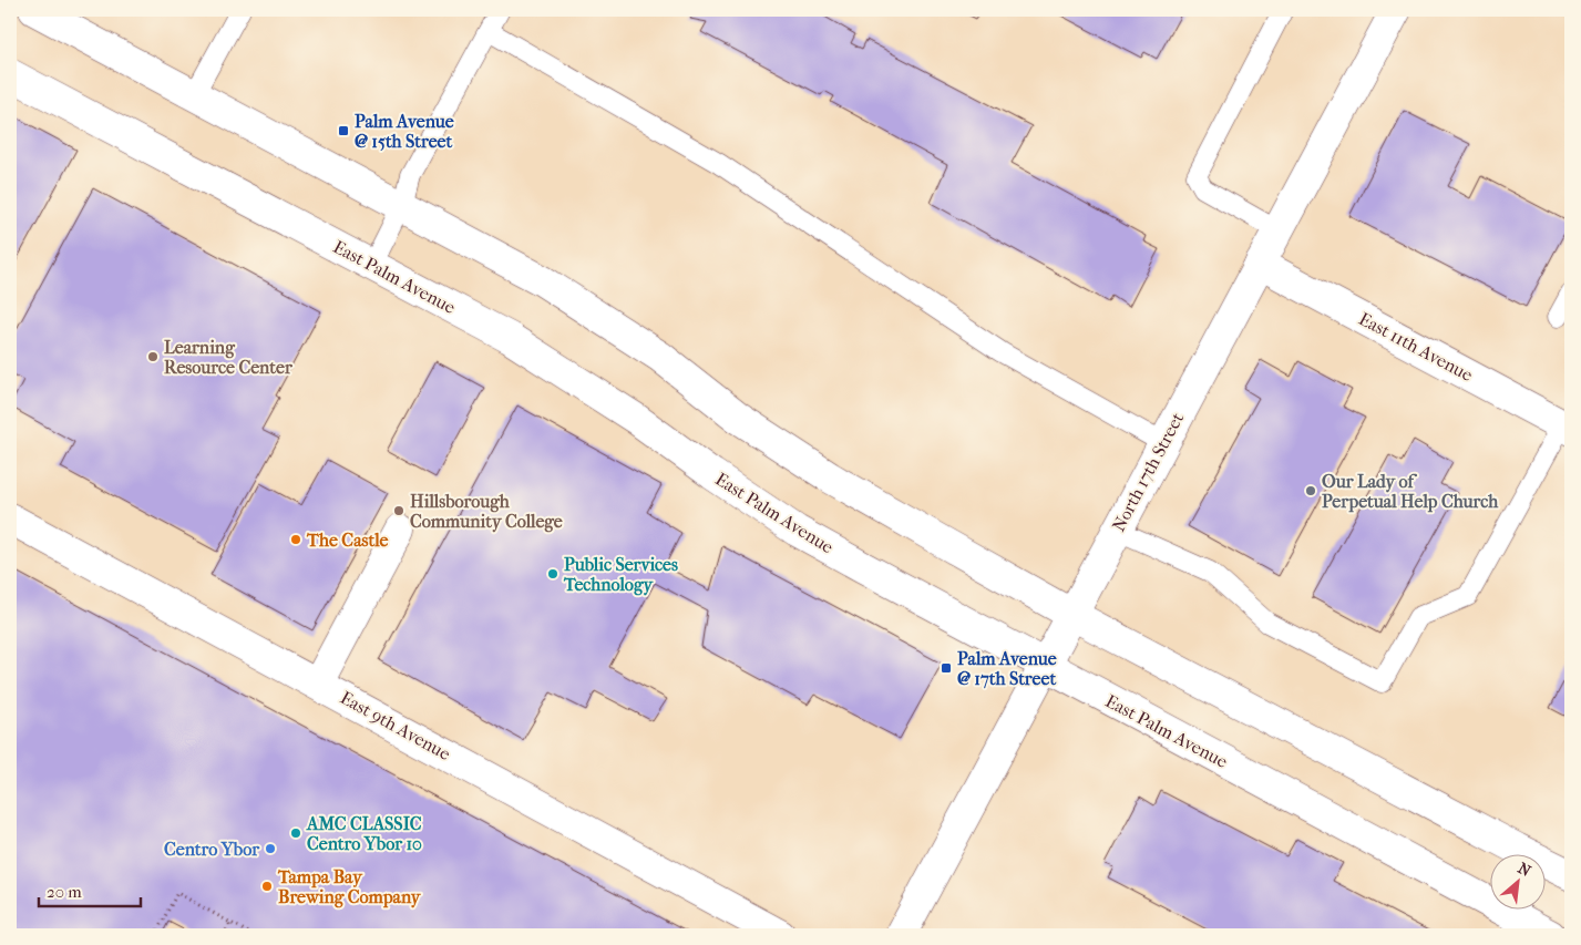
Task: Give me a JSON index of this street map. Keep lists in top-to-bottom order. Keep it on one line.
{"streets":{"street":["East Palm Avenue","East 11th Avenue","North 17th Street","East 9th Avenue"]},"crossings":[["East Palm Avenue","North 17th Street"],["East 11th Avenue","North 17th Street"]],"places":{"transit":["Palm Avenue @ 15th Street","Palm Avenue @ 17th Street"],"other":["Learning Resource Center","Our Lady of Perpetual Help Church","Hillsborough Community College","The Castle","Public Services Technology","AMC CLASSIC Centro Ybor 10","Centro Ybor","Tampa Bay Brewing Company"]},"scale_bar":"20 m","north":"top right"}
